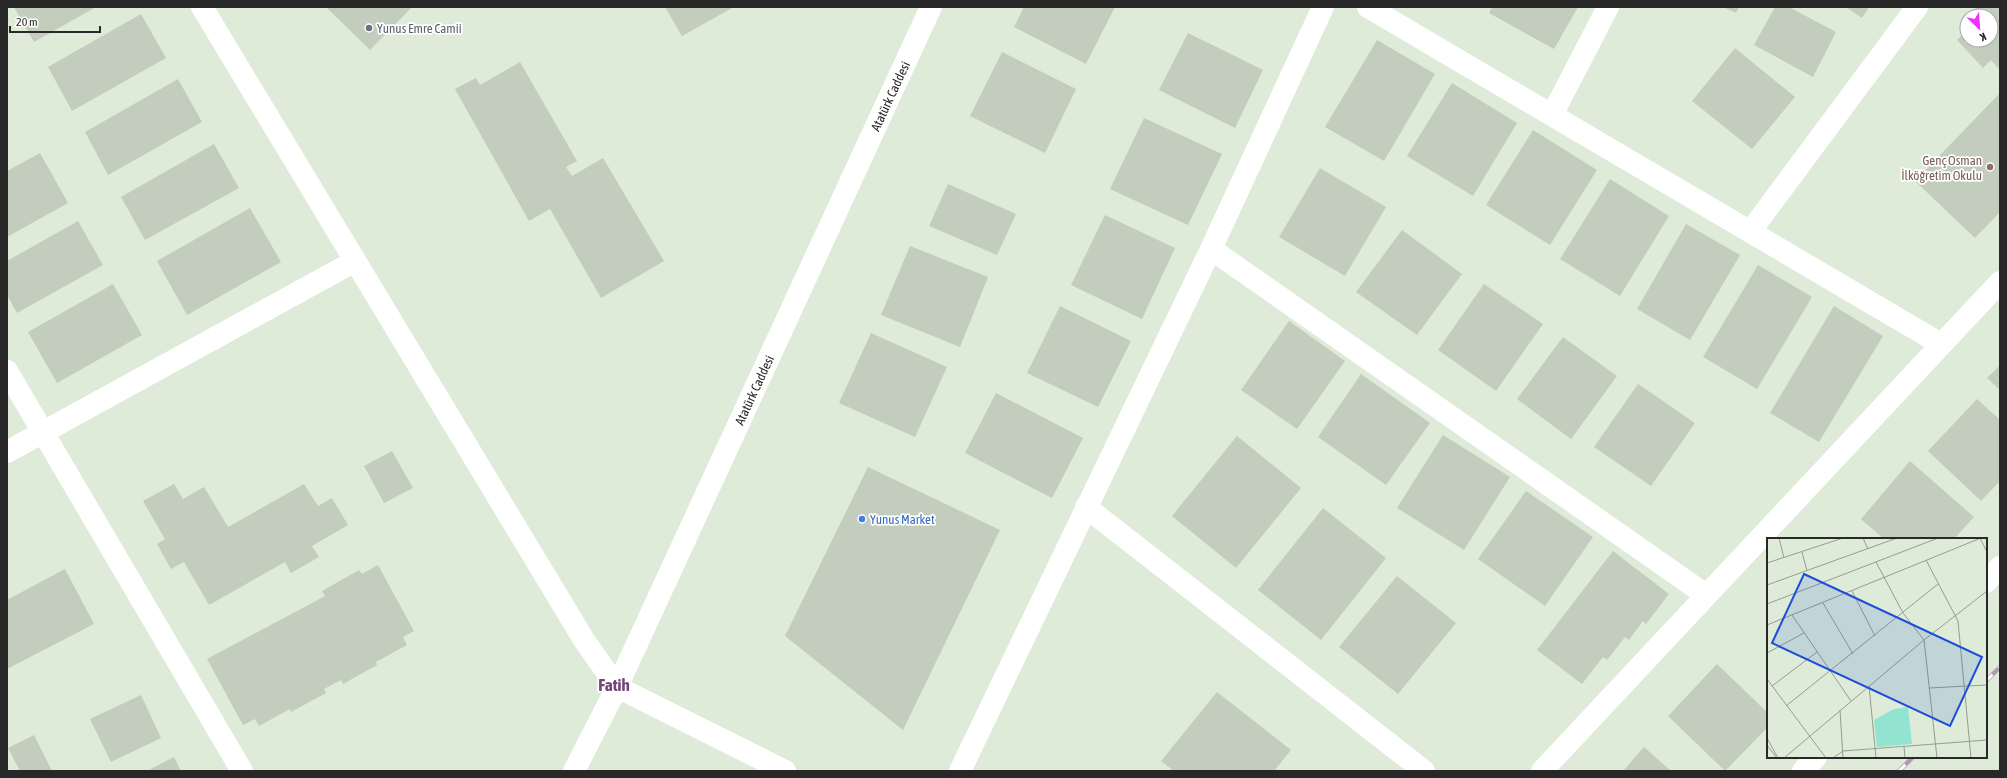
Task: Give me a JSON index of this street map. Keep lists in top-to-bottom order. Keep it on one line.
{"streets":{"street":["Atatürk Caddesi"]},"districts":["Fatih"],"places":["Yunus Emre Camii","Genç Osman İlköğretim Okulu","Yunus Market"],"scale_bar":"20 m","north":"bottom right"}
